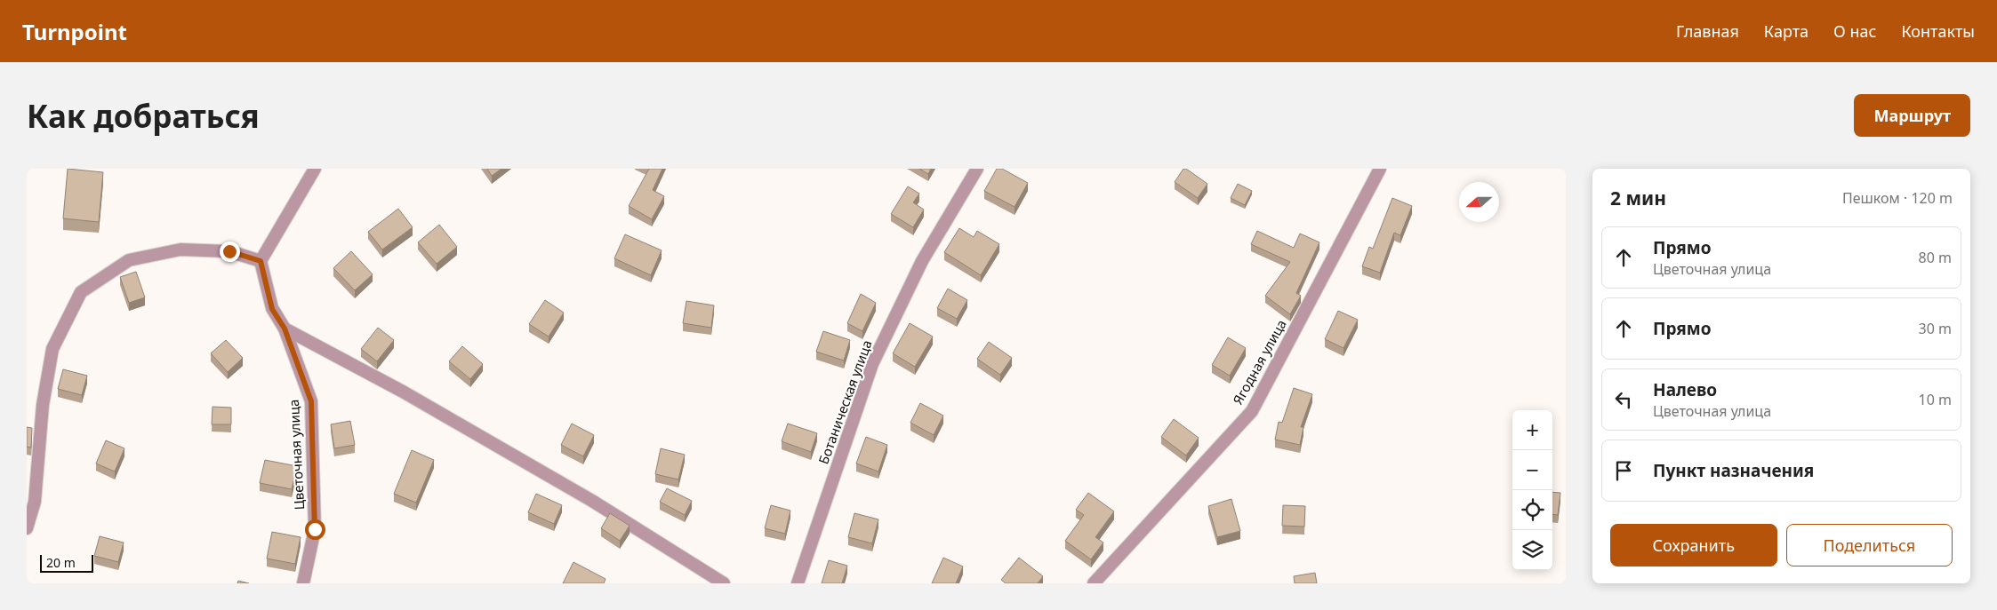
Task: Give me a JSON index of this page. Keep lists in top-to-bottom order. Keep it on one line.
{"streets":{"street":["Ягодная улица","Ботаническая улица","Цветочная улица"]},"scale_bar":"20 m","north":"left","page":{"header":"Turnpoint","nav":["Главная","Карта","О нас","Контакты"],"buttons":["Маршрут",["Сохранить","Поделиться"]],"title":"Как добраться","heading":["2 мин","Пешком · 120 m"],"list":[["Прямо","Цветочная улица","80 m"],["Прямо","30 m"],["Налево","Цветочная улица","10 m"],"Пункт назначения"],"map_buttons":["+","−"],"scale":"20 m"}}
